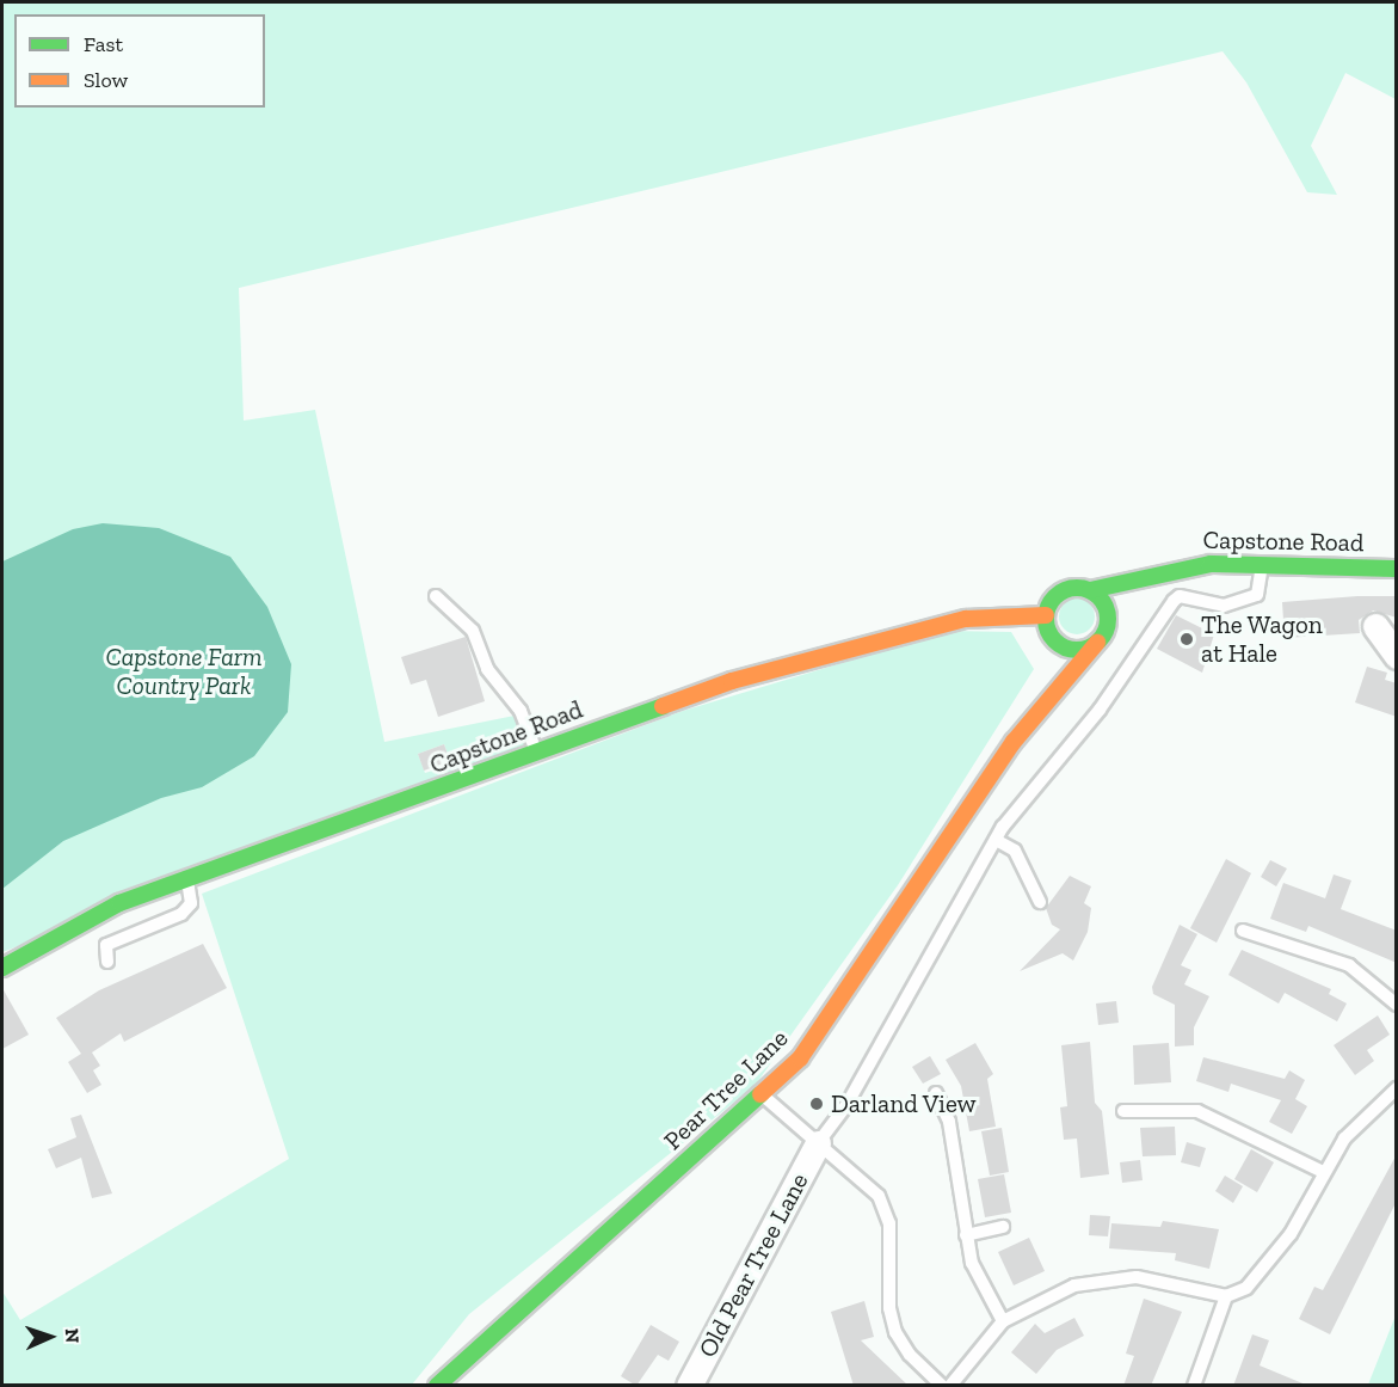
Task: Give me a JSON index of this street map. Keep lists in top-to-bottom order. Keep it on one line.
{"streets":{"street":["Capstone Road","Pear Tree Lane","Old Pear Tree Lane"]},"crossings":[["Capstone Road","Pear Tree Lane"]],"parks":["Capstone Farm Country Park"],"places":["The Wagon at Hale","Darland View"],"legend":["Fast","Slow"],"north":"right"}
